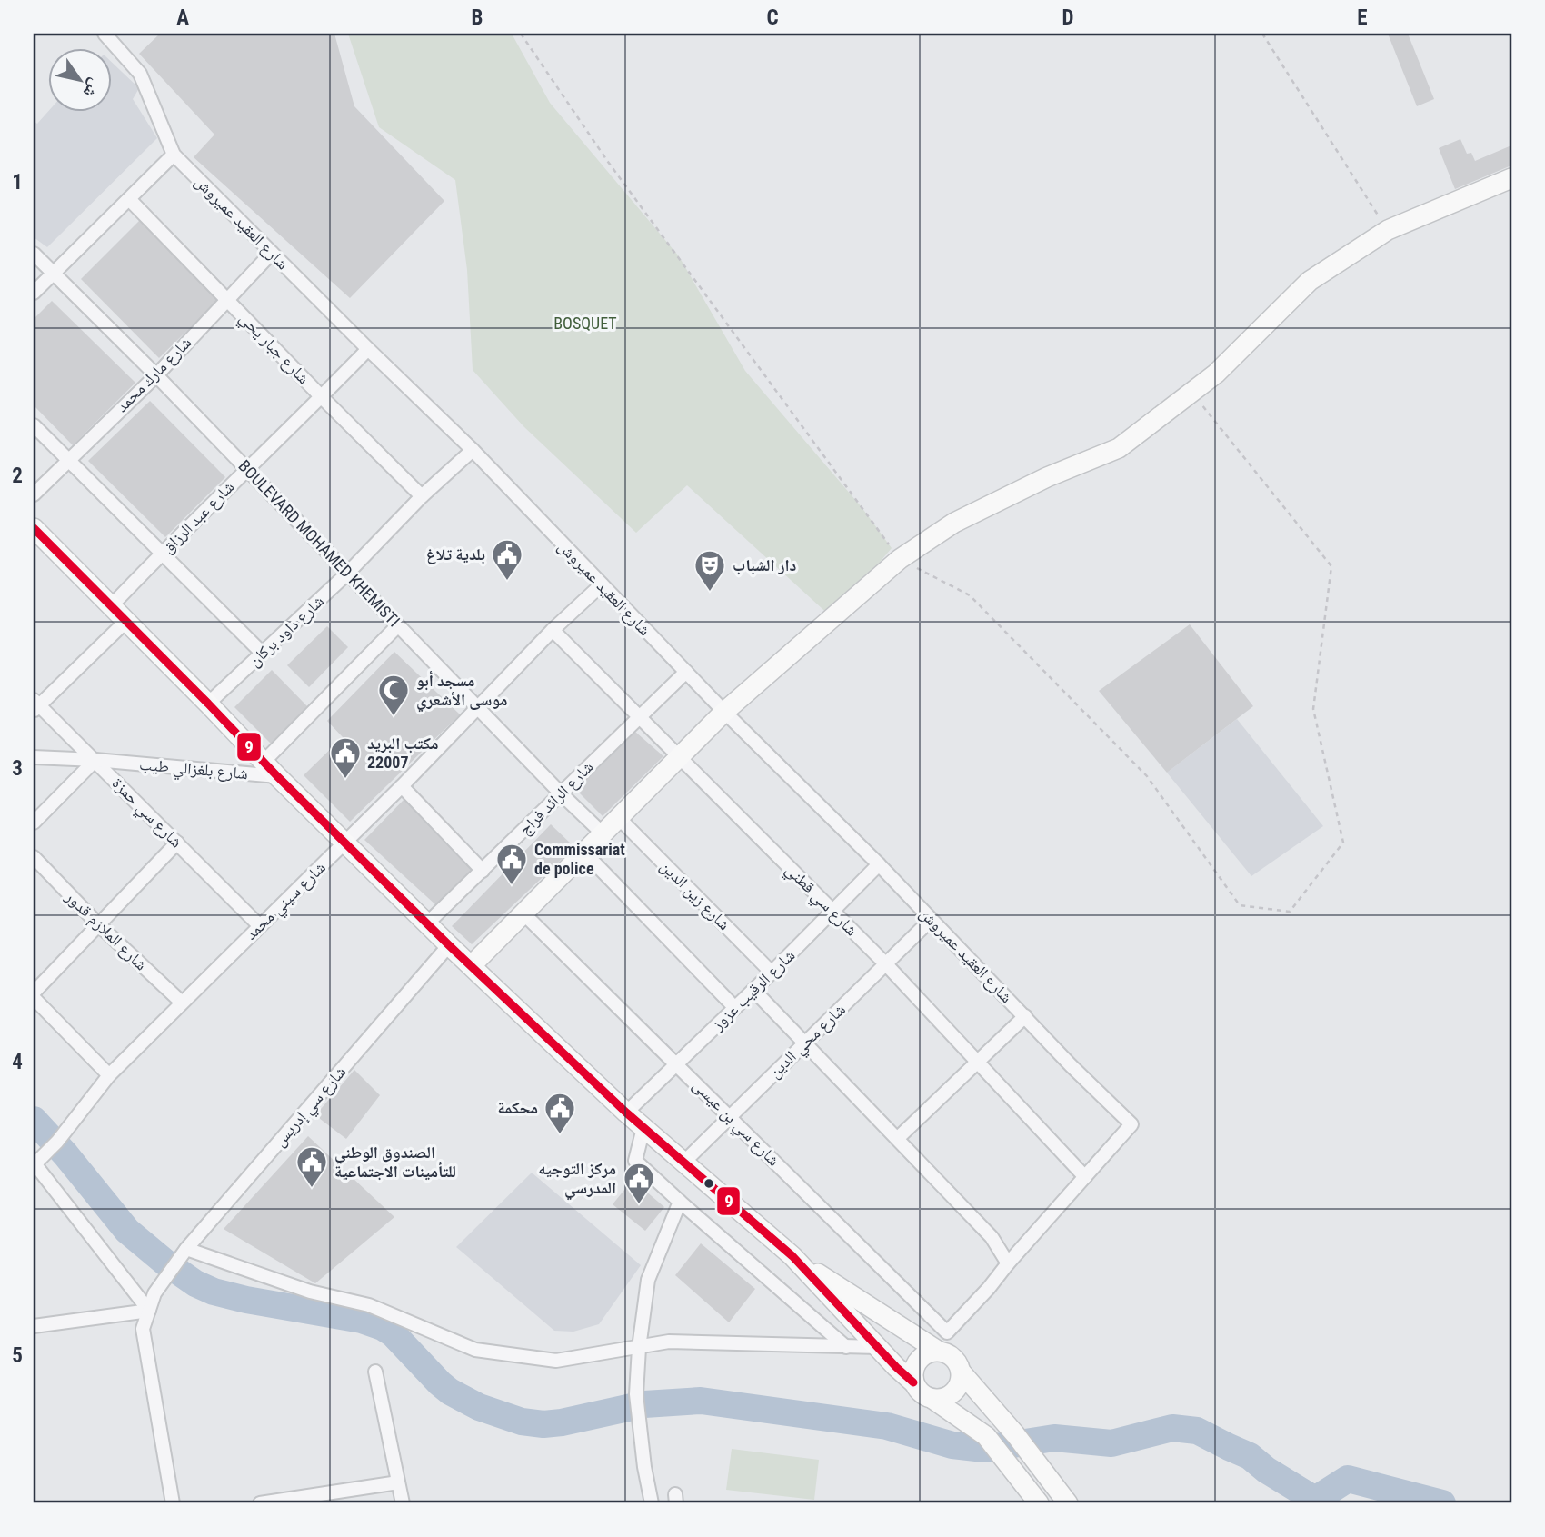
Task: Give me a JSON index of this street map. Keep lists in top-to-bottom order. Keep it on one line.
{"streets":{"street":["شارع العقيد عميروش","شارع جبار يحي","شارع مارك محمد","شارع عبد الرزاق","BOULEVARD MOHAMED KHEMISTI","شارع داود بركان","شارع بلغزالي طيب","شارع الرائد فراج","شارع سي حمزة","شارع زين الدين","شارع سي قطني","شارع سيني محمد","شارع الملازم قدور","شارع الرقيب عزوز","شارع محي الدين","شارع سي إدريس","شارع سي بن عيسى"]},"crossings":[["شارع العقيد عميروش","شارع مارك محمد"],["شارع العقيد عميروش","شارع عبد الرزاق"],["شارع العقيد عميروش","شارع داود بركان"],["شارع العقيد عميروش","شارع الرائد فراج"],["شارع العقيد عميروش","شارع سي قطني"],["شارع العقيد عميروش","شارع سيني محمد"],["شارع العقيد عميروش","شارع الرقيب عزوز"],["شارع العقيد عميروش","شارع محي الدين"],["شارع جبار يحي","شارع مارك محمد"],["شارع جبار يحي","شارع عبد الرزاق"],["شارع جبار يحي","شارع داود بركان"],["شارع مارك محمد","BOULEVARD MOHAMED KHEMISTI"],["شارع عبد الرزاق","BOULEVARD MOHAMED KHEMISTI"],["BOULEVARD MOHAMED KHEMISTI","شارع داود بركان"],["BOULEVARD MOHAMED KHEMISTI","شارع الرائد فراج"],["BOULEVARD MOHAMED KHEMISTI","شارع سيني محمد"],["شارع بلغزالي طيب","شارع سي حمزة"],["شارع الرائد فراج","شارع سي قطني"],["شارع سي حمزة","شارع سيني محمد"],["شارع زين الدين","شارع الرقيب عزوز"],["شارع سي قطني","شارع سيني محمد"],["شارع سي قطني","شارع الرقيب عزوز"],["شارع سي قطني","شارع محي الدين"],["شارع سيني محمد","شارع الملازم قدور"],["شارع الرقيب عزوز","شارع سي بن عيسى"],["شارع محي الدين","شارع سي بن عيسى"]],"parks":["BOSQUET"],"places":{"public building":["بلدية تلاغ","مكتب البريد 22007","Commissariat de police","محكمة","الصندوق الوطني للتأمينات الاجتماعية","مركز التوجيه المدرسي"],"theatre":["دار الشباب"],"mosque":["مسجد أبو موسى الأشعري"]},"lines":["transit line 9"],"north":"bottom right","grid":{"columns":["A","B","C","D","E"],"rows":["1","2","3","4","5"]}}
